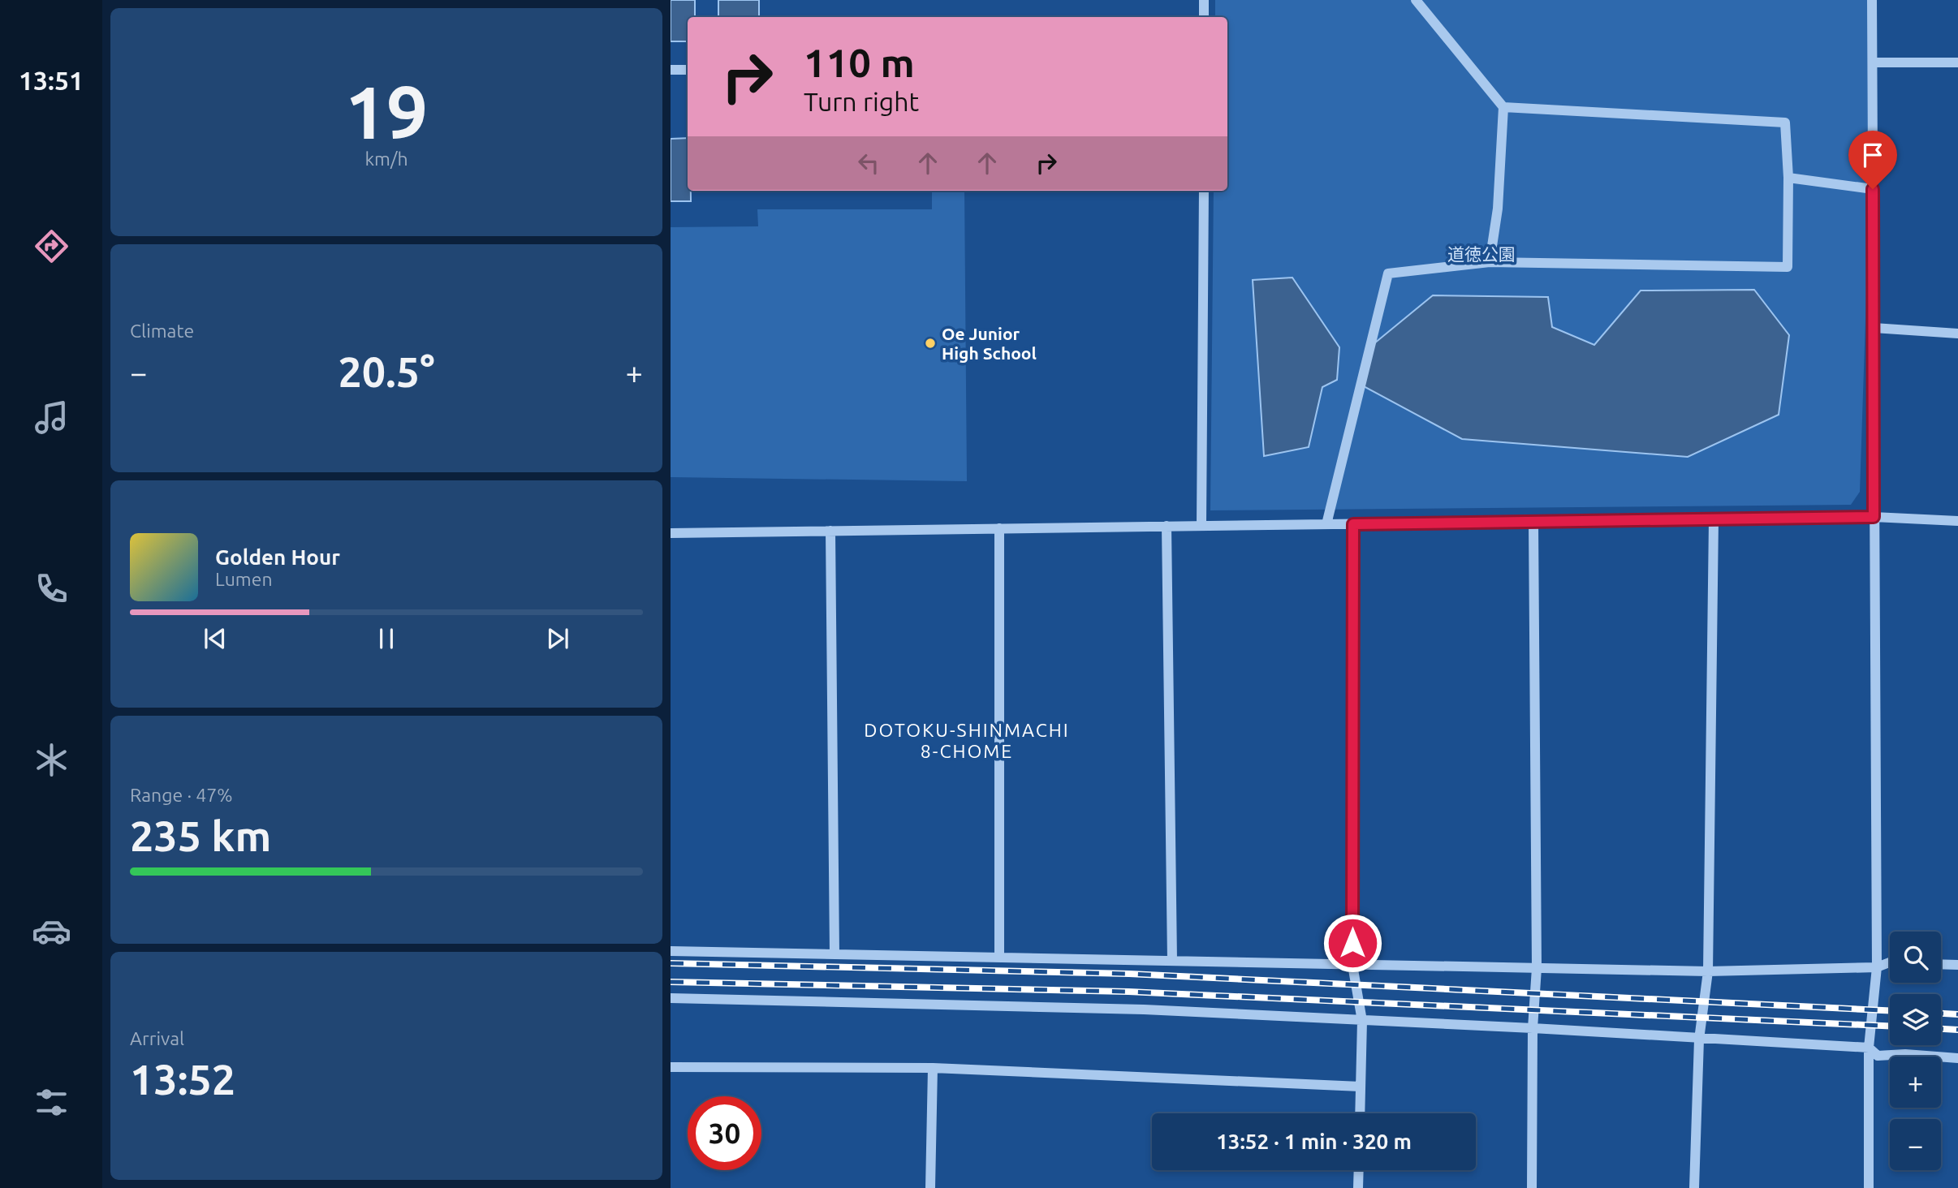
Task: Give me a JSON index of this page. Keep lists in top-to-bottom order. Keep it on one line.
{"districts":["DOTOKU-SHINMACHI 8-CHOME"],"parks":["道徳公園"],"places":["Oe Junior High School"],"page":{"tabs":"13:51","tile":[["19","km/h"],"Climate",["Range · 47%","235 km"],["Arrival","13:52"]],"turn":["110 m","Turn right"],"heat":["−","20.5°","+"],"song":["Golden Hour","Lumen"],"map_buttons":["+","−"],"limit":"30","trip":"13:52 · 1 min · 320 m"}}
